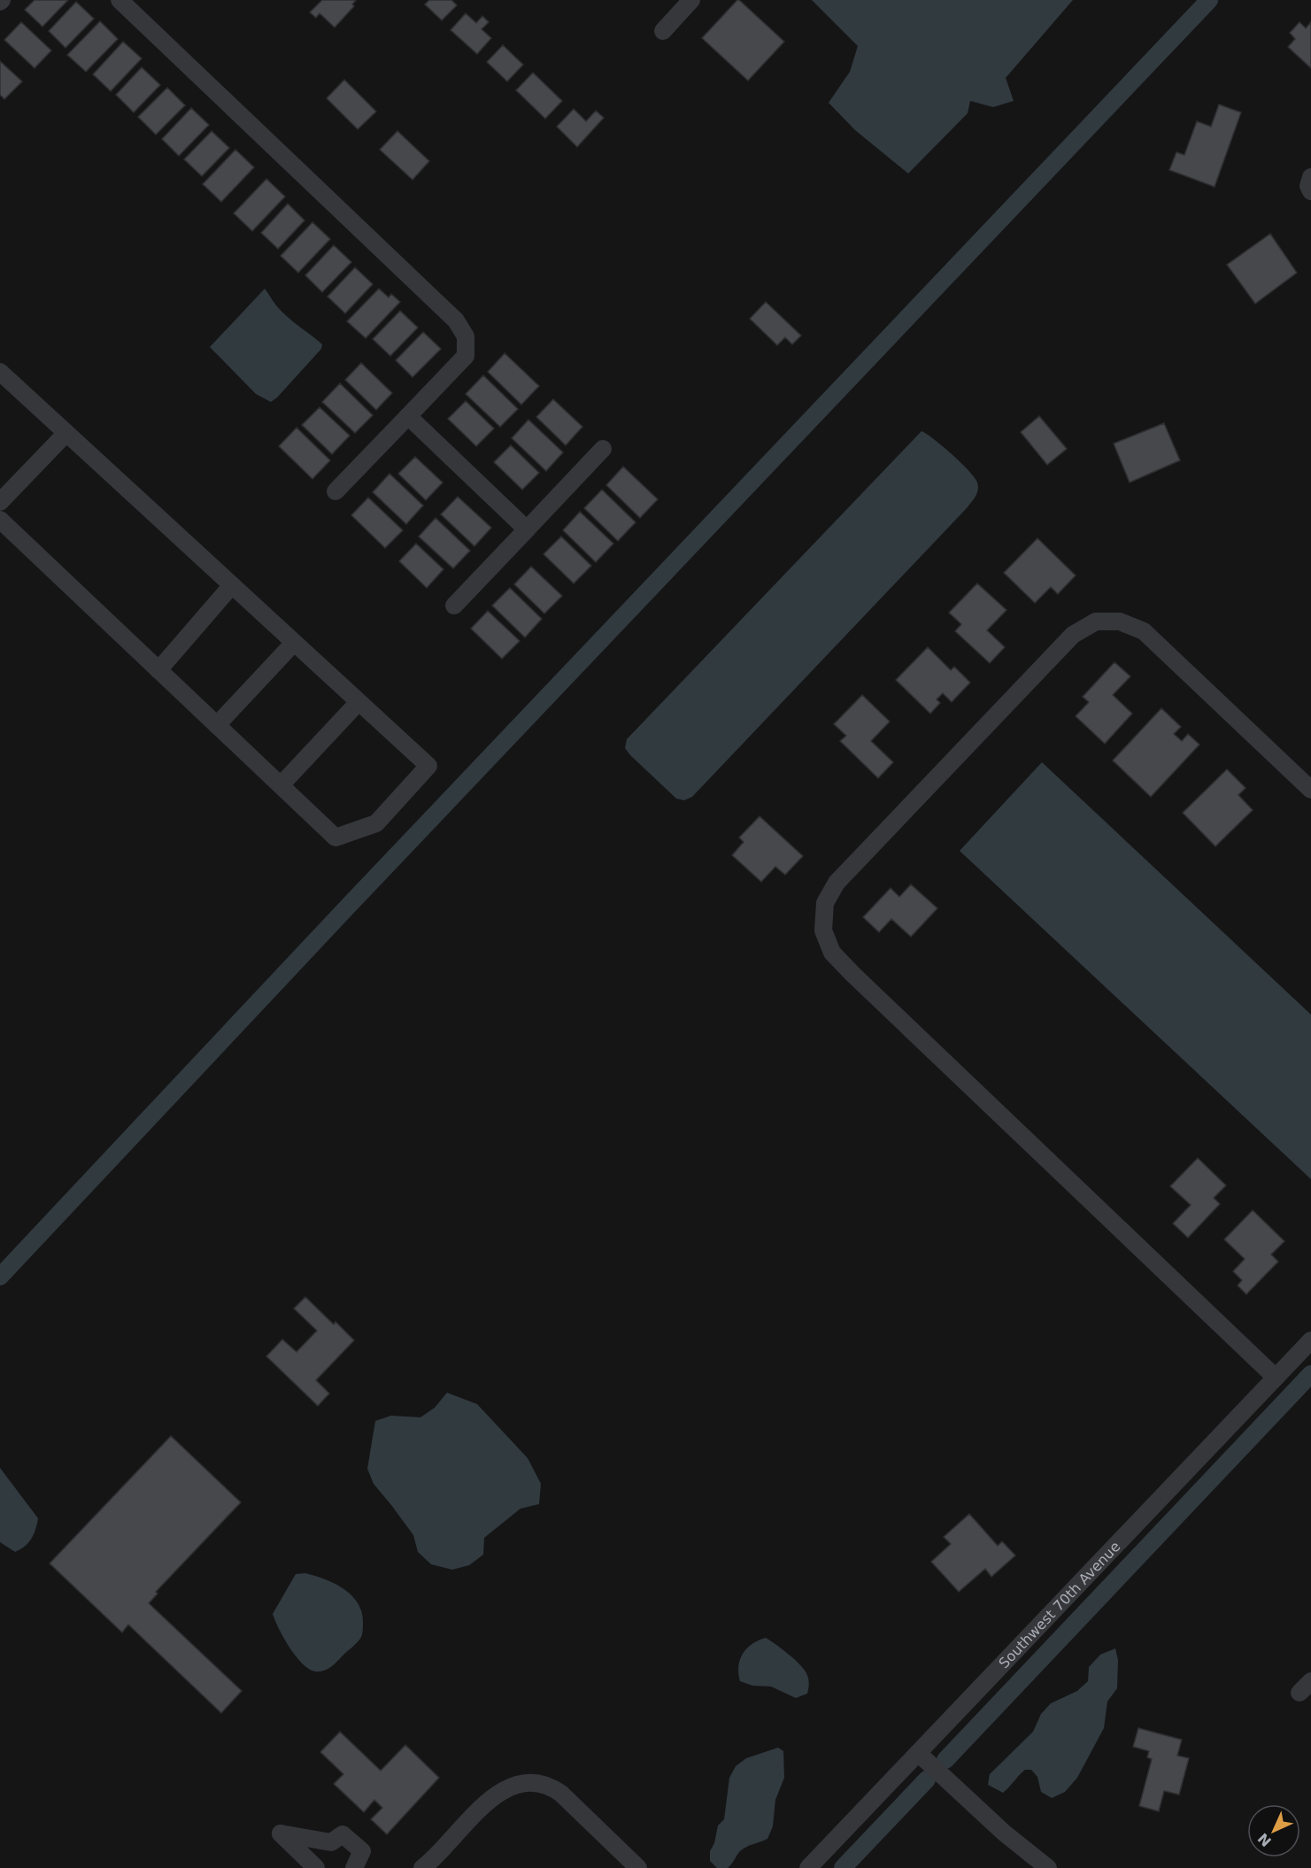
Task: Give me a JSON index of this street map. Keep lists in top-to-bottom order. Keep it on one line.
{"streets":{"street":["Southwest 70th Avenue"]},"north":"bottom left"}
